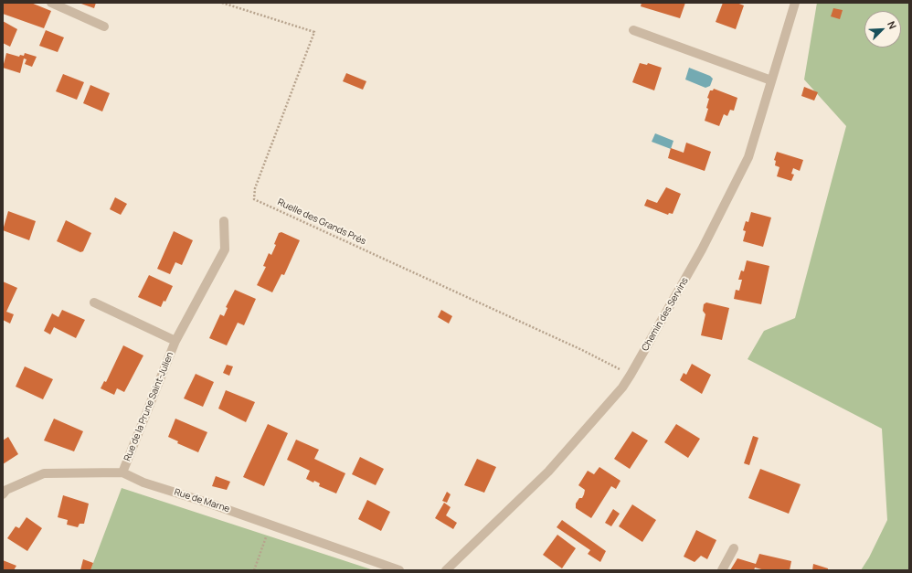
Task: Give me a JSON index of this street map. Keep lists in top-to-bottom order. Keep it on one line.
{"streets":{"street":["Chemin des Servins","Rue de la Prune Saint-Julien","Rue de Marne"],"path":["Ruelle des Grands Prés"]},"crossings":[["Ruelle des Grands Prés","Chemin des Servins"],["Rue de la Prune Saint-Julien","Rue de Marne"]],"north":"top right"}
